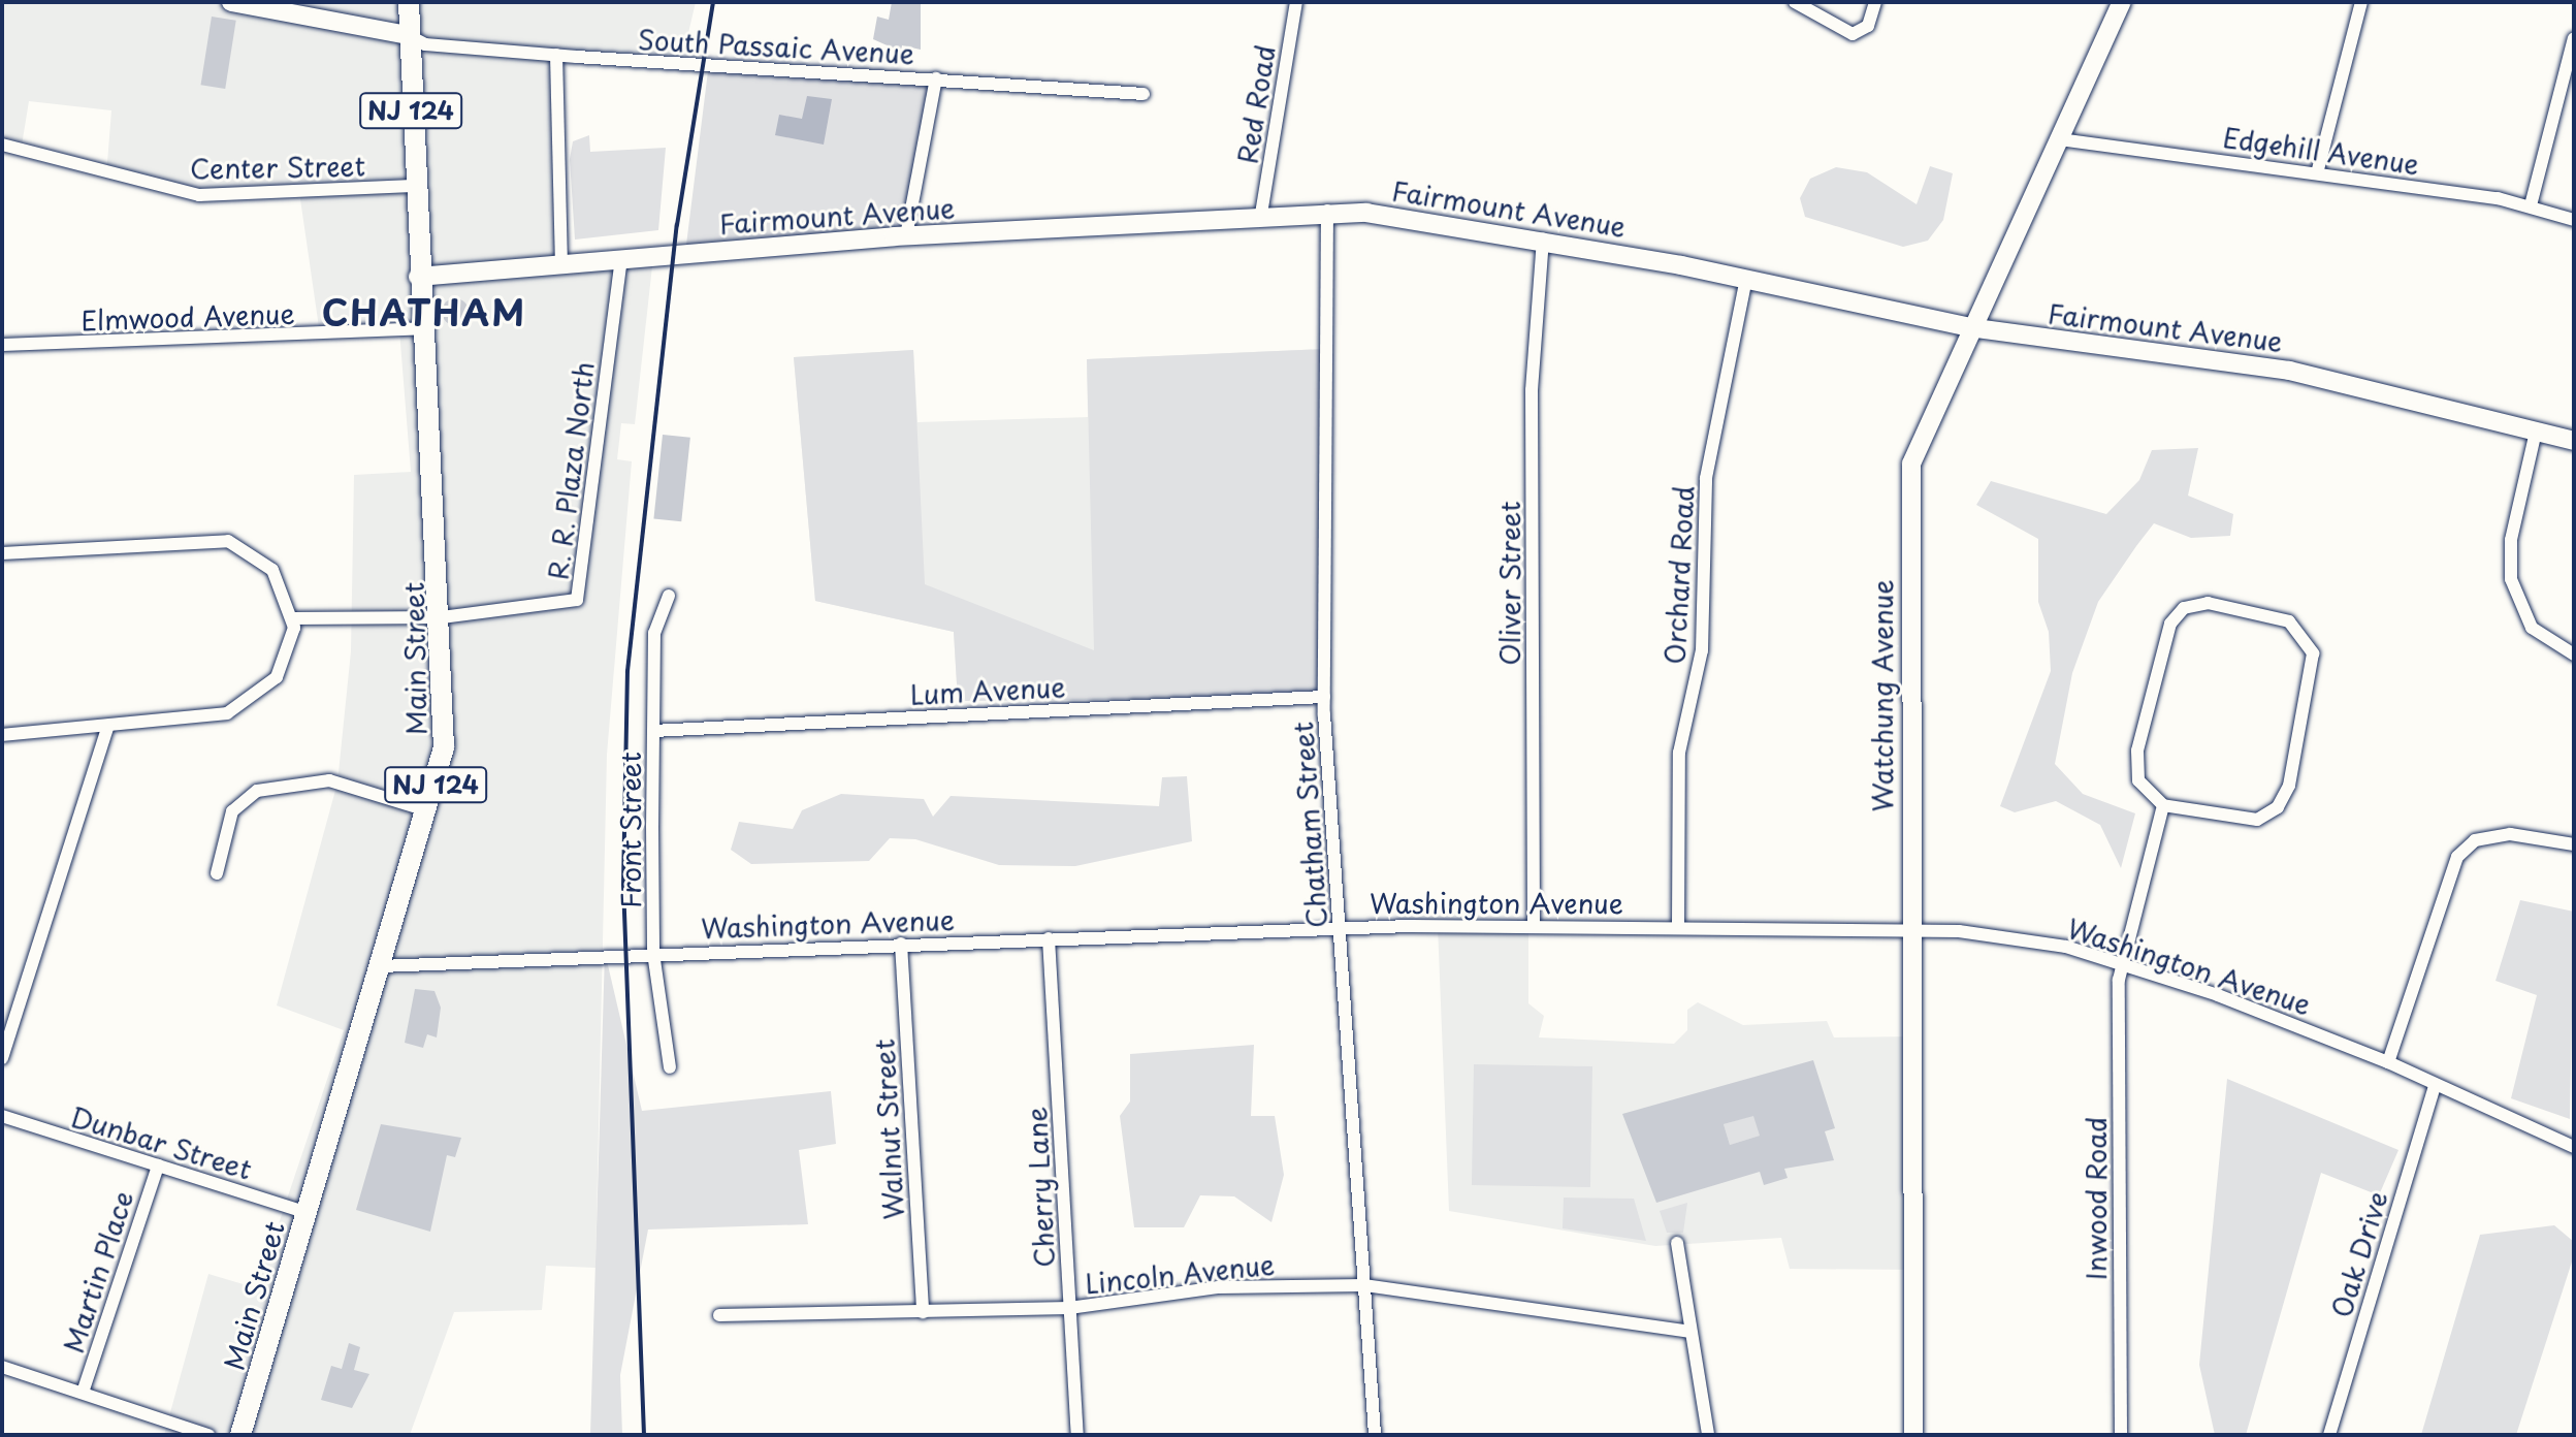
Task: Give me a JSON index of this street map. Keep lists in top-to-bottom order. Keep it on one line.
{"streets":{"main road":["NJ 124","Fairmount Avenue","Main Street","Watchung Avenue"],"street":["South Passaic Avenue","Red Road","Edgehill Avenue","Center Street","Elmwood Avenue","R. R. Plaza North","Orchard Road","Oliver Street","Lum Avenue","Chatham Street","Front Street","Washington Avenue","Walnut Street","Dunbar Street","Cherry Lane","Inwood Road","Oak Drive","Martin Place","Lincoln Avenue"]},"crossings":[["South Passaic Avenue","Main Street"],["Red Road","Fairmount Avenue"],["Edgehill Avenue","Watchung Avenue"],["Center Street","Main Street"],["Fairmount Avenue","R. R. Plaza North"],["Fairmount Avenue","Orchard Road"],["Fairmount Avenue","Oliver Street"],["Fairmount Avenue","Main Street"],["Fairmount Avenue","Watchung Avenue"],["Fairmount Avenue","Chatham Street"],["Elmwood Avenue","Main Street"],["R. R. Plaza North","Main Street"],["Orchard Road","Washington Avenue"],["Oliver Street","Washington Avenue"],["Main Street","Washington Avenue"],["Main Street","Dunbar Street"],["Lum Avenue","Chatham Street"],["Lum Avenue","Front Street"],["Watchung Avenue","Washington Avenue"],["Chatham Street","Washington Avenue"],["Chatham Street","Lincoln Avenue"],["Front Street","Washington Avenue"],["Washington Avenue","Walnut Street"],["Washington Avenue","Cherry Lane"],["Washington Avenue","Inwood Road"],["Washington Avenue","Oak Drive"],["Walnut Street","Lincoln Avenue"],["Dunbar Street","Martin Place"],["Cherry Lane","Lincoln Avenue"]],"districts":["CHATHAM"]}
